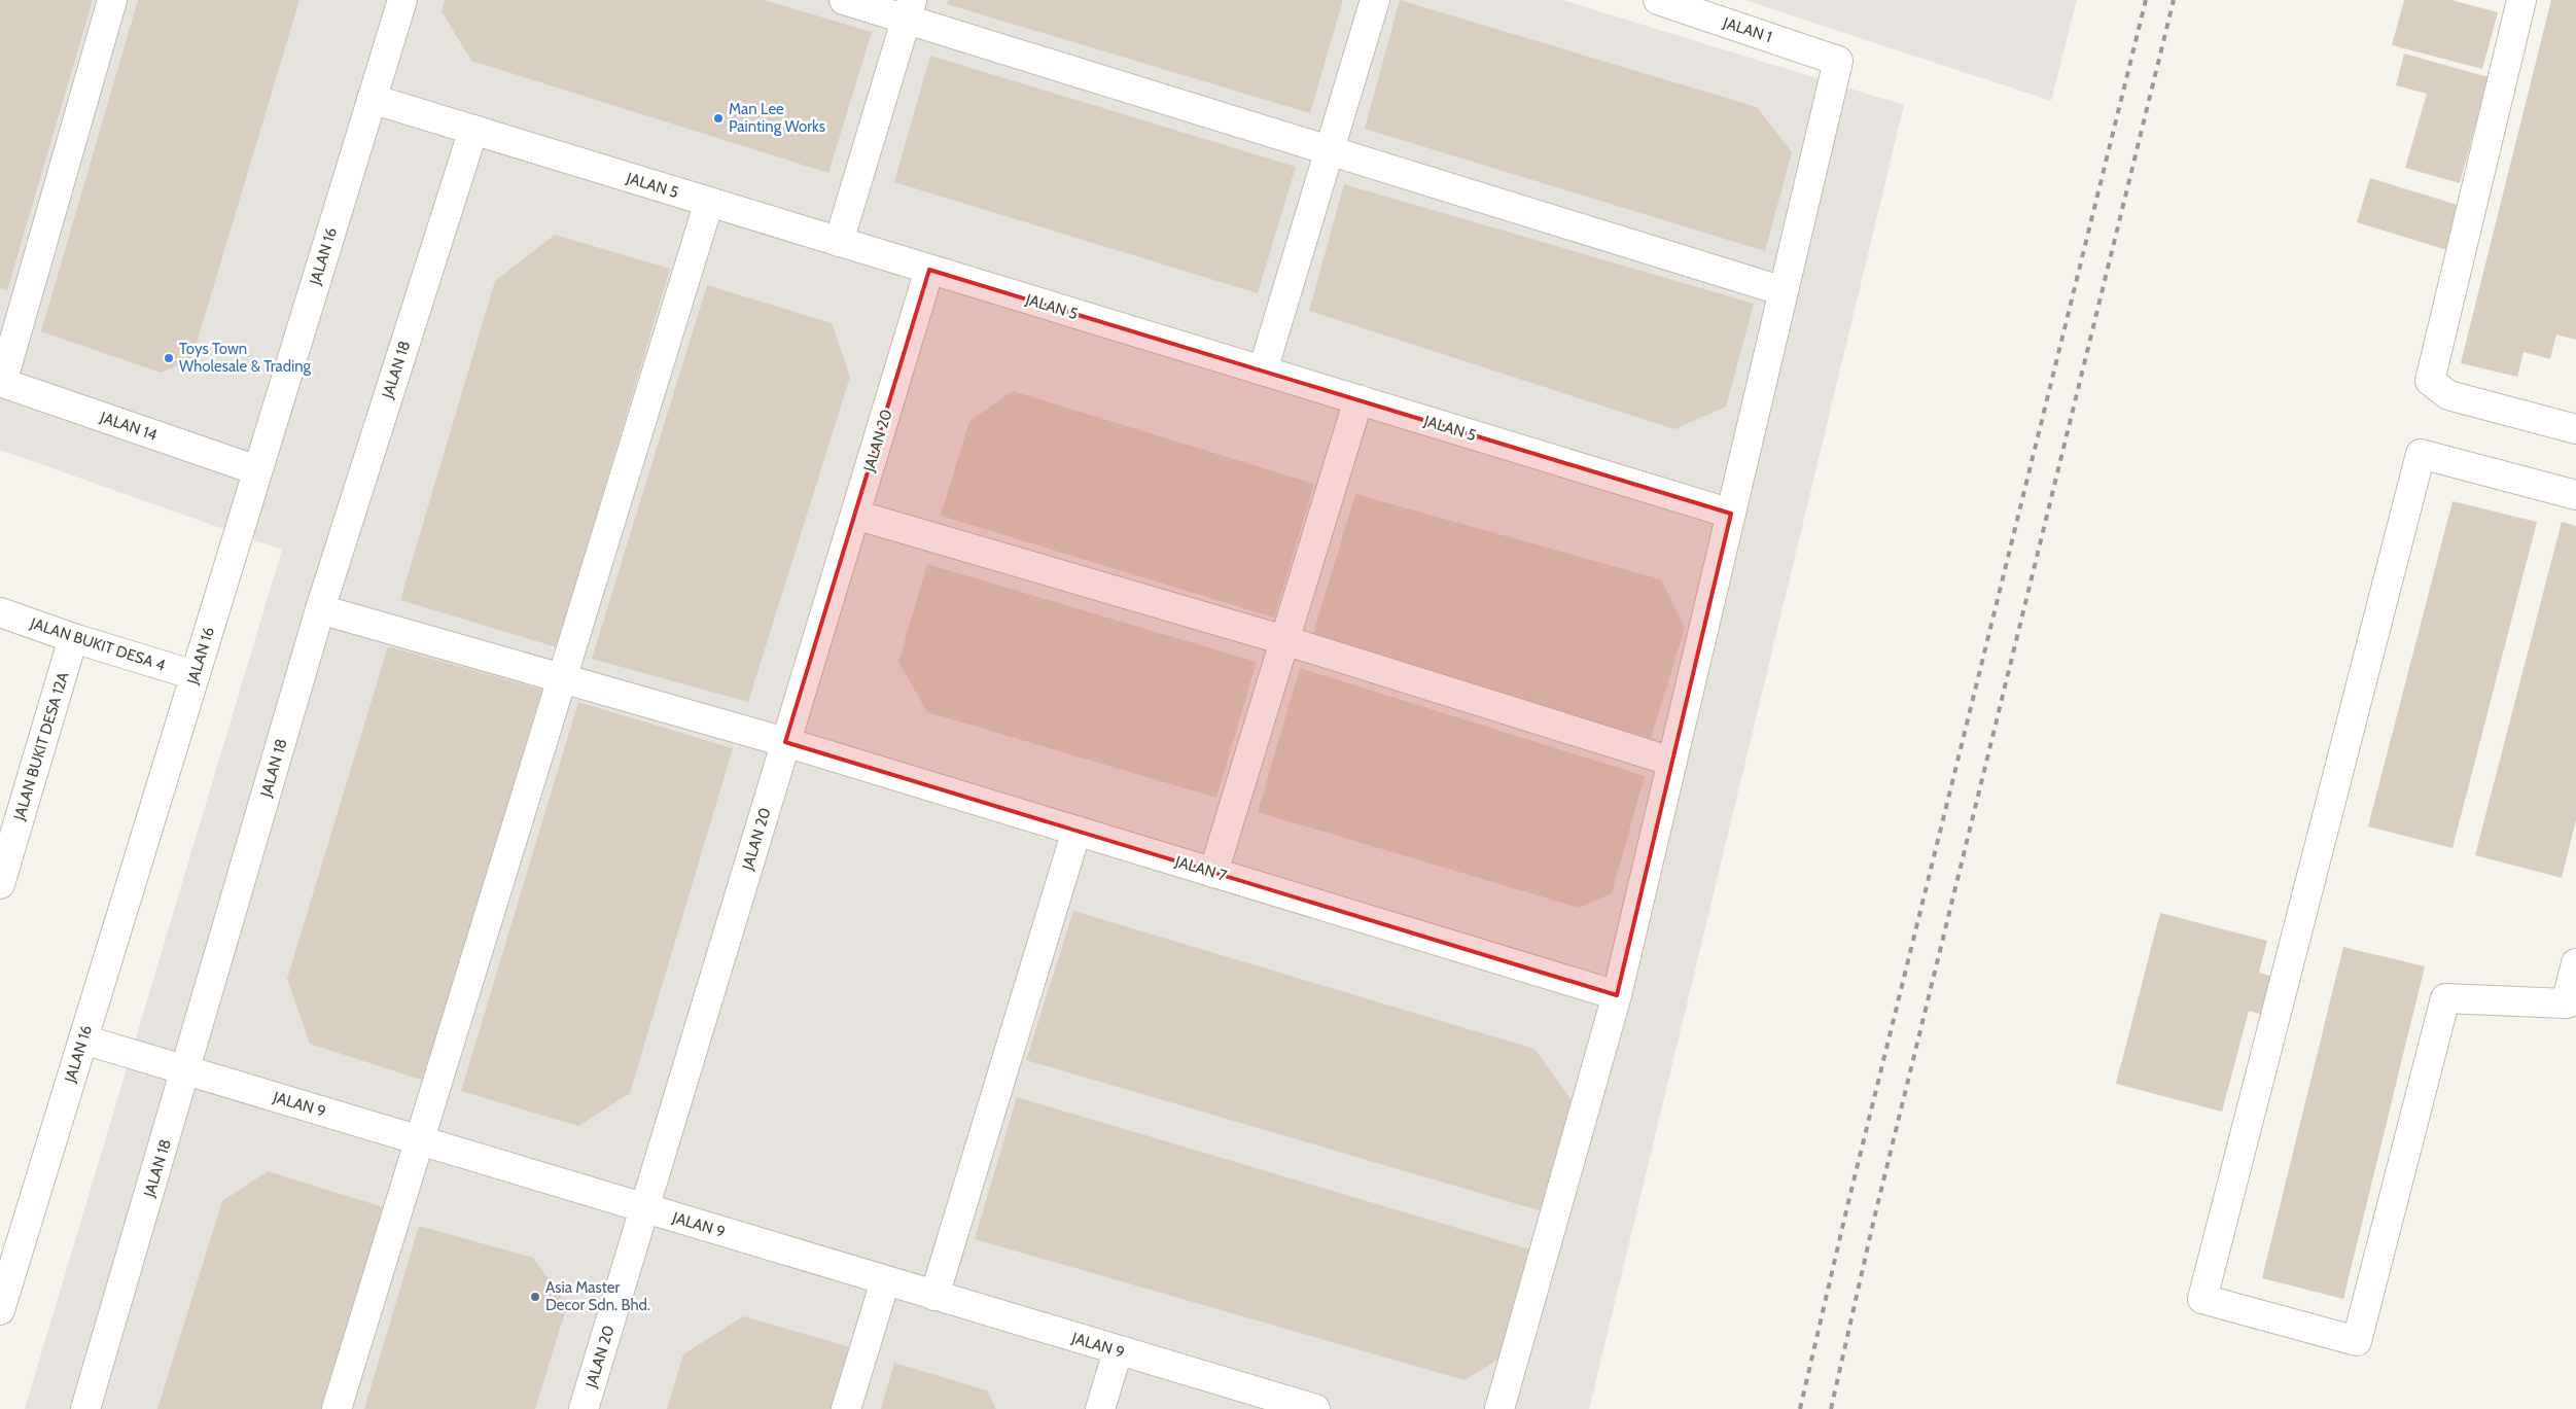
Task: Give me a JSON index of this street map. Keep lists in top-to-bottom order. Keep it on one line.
{"streets":{"street":["JALAN 1","JALAN 5","JALAN 16","JALAN 18","JALAN 14","JALAN 20","JALAN BUKIT DESA 4","JALAN BUKIT DESA 12A","JALAN 7","JALAN 9"]},"crossings":[["JALAN 5","JALAN 16"],["JALAN 5","JALAN 18"],["JALAN 5","JALAN 20"],["JALAN 16","JALAN 14"],["JALAN 16","JALAN BUKIT DESA 4"],["JALAN 16","JALAN 9"],["JALAN 18","JALAN 7"],["JALAN 18","JALAN 9"],["JALAN 20","JALAN 7"],["JALAN 20","JALAN 9"],["JALAN BUKIT DESA 4","JALAN BUKIT DESA 12A"]],"places":["Man Lee Painting Works","Toys Town Wholesale & Trading","Asia Master Decor Sdn. Bhd."]}
